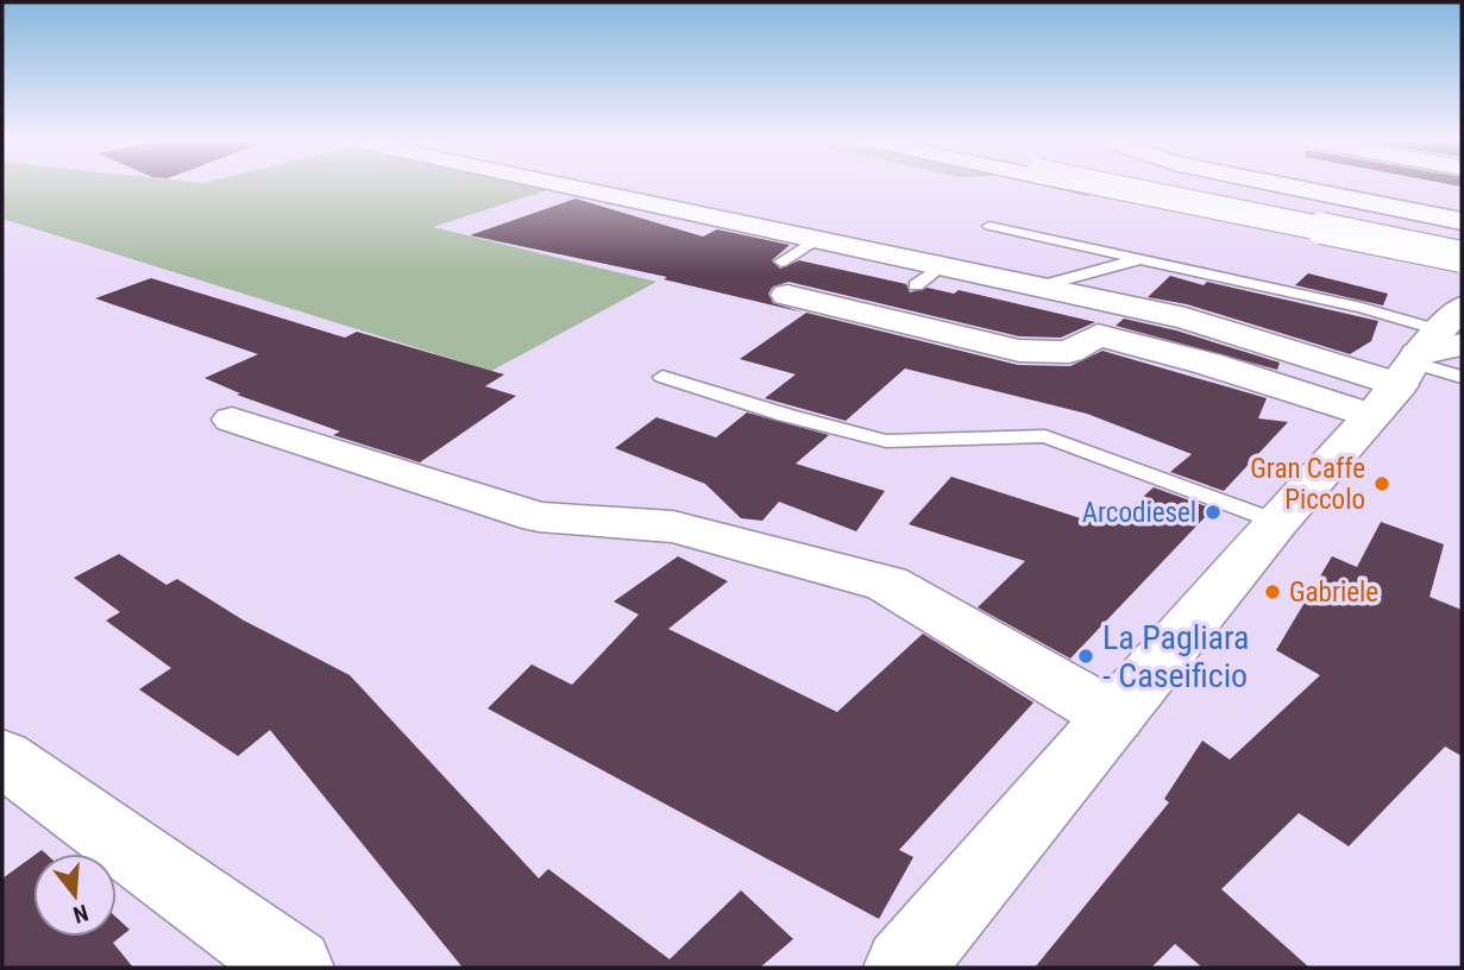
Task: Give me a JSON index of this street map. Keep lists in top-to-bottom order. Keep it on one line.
{"places":["Gran Caffe Piccolo","Arcodiesel","Gabriele","La Pagliara - Caseificio"],"north":"bottom"}
